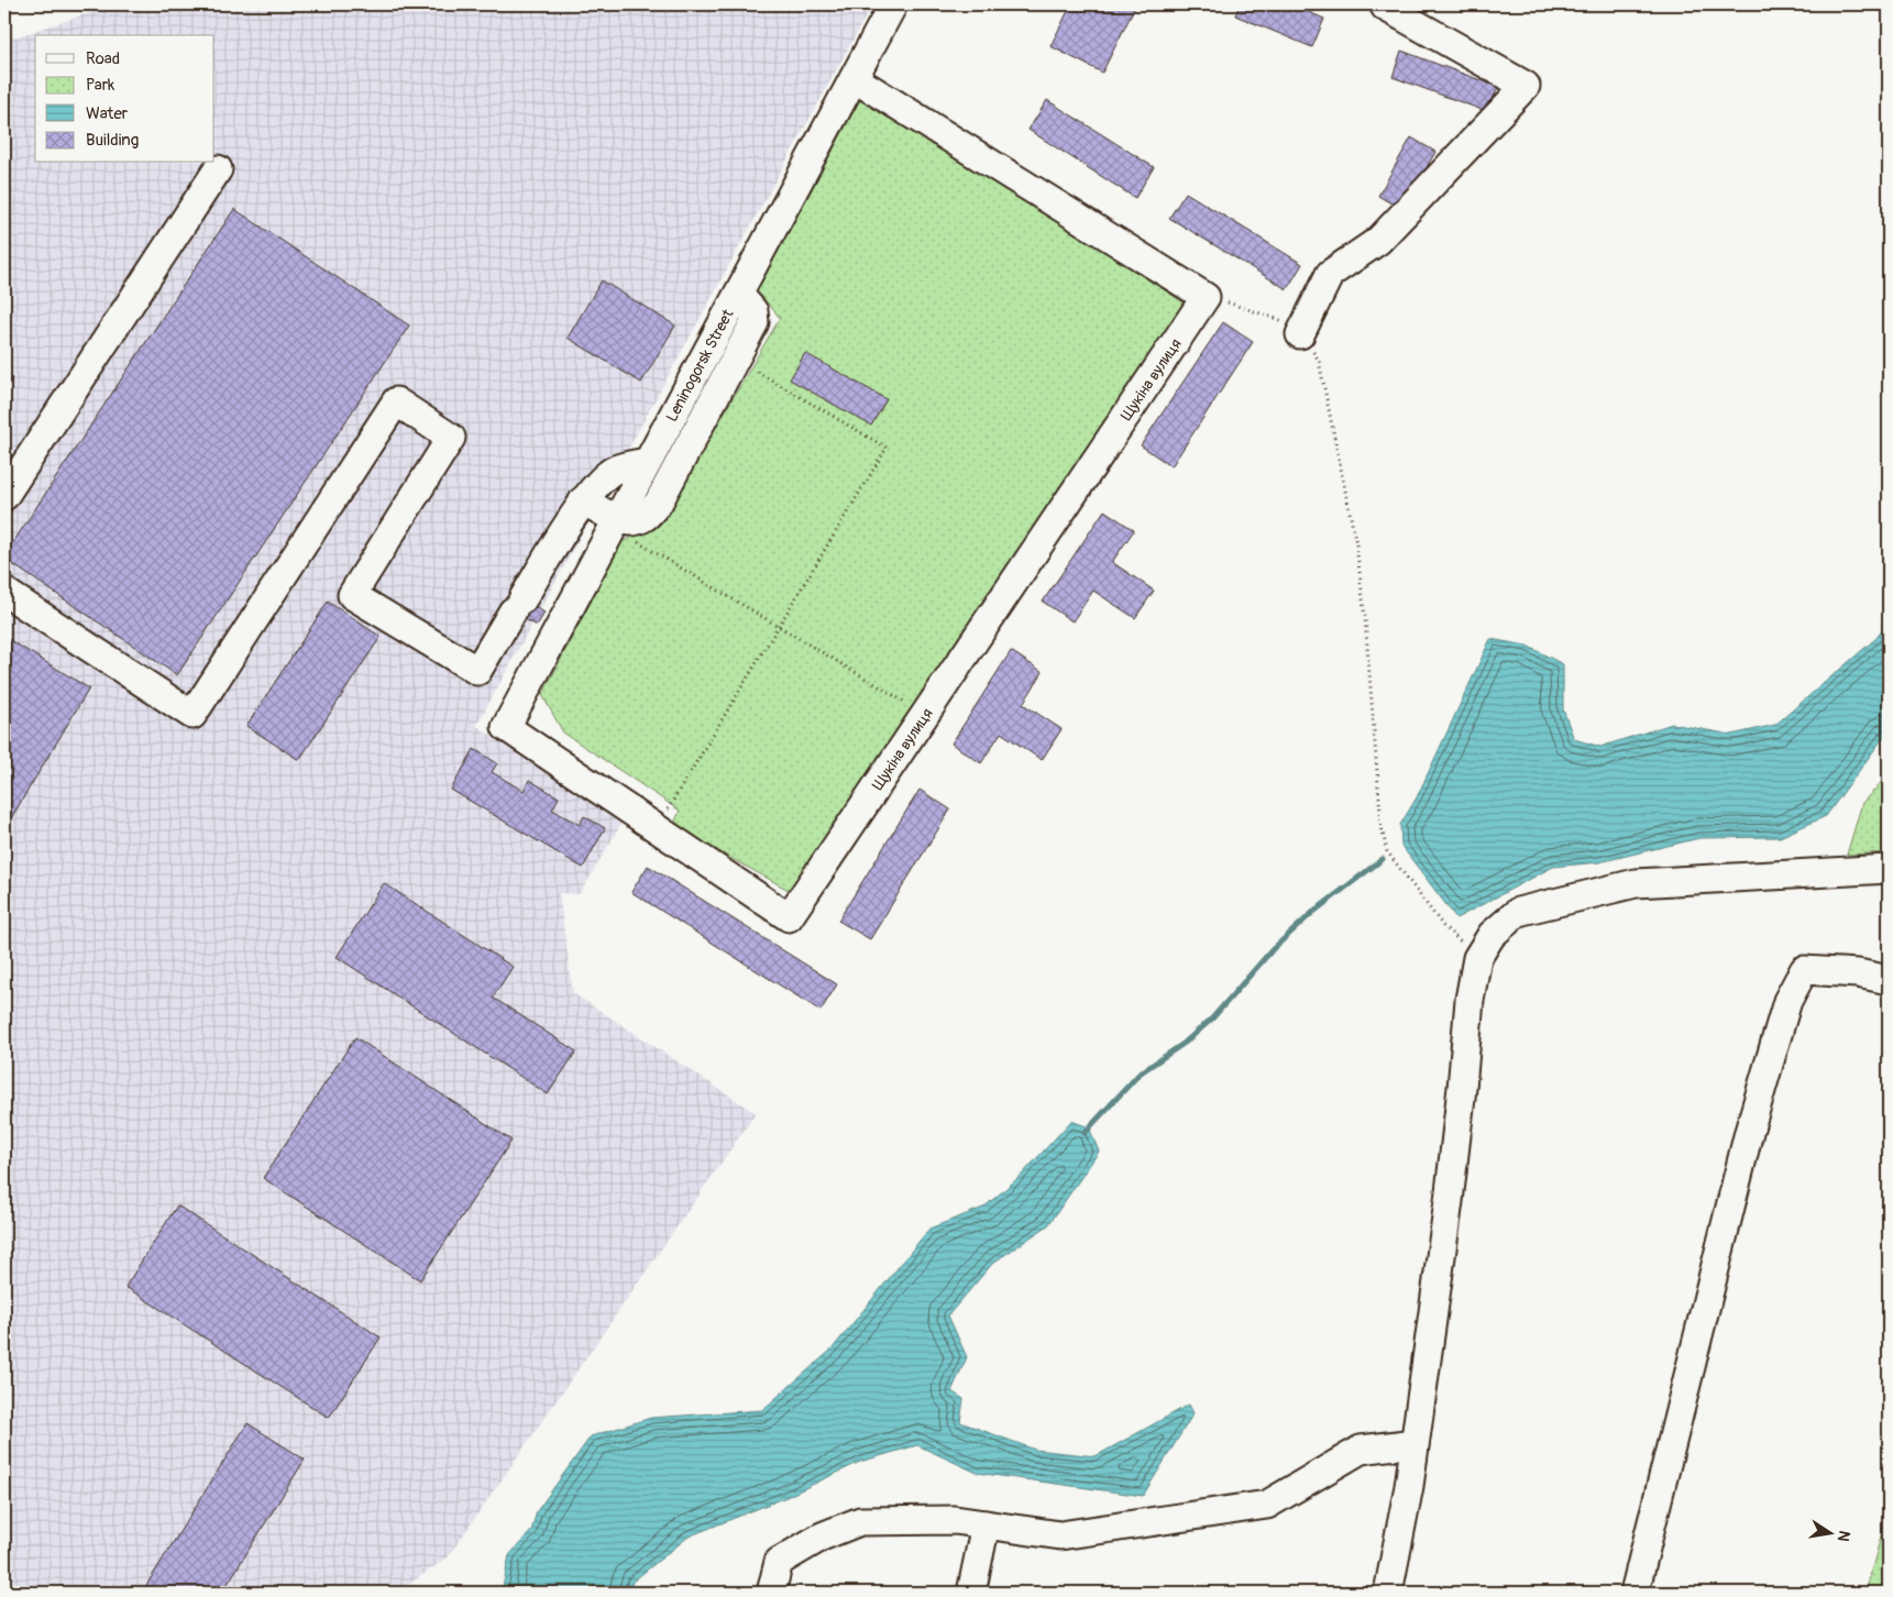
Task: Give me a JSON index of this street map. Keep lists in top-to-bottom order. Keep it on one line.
{"streets":{"street":["Leninogorsk Street","Щукіна вулиця"]},"crossings":[["Leninogorsk Street","Щукіна вулиця"]],"legend":["Road","Park","Water","Building"],"north":"right"}
